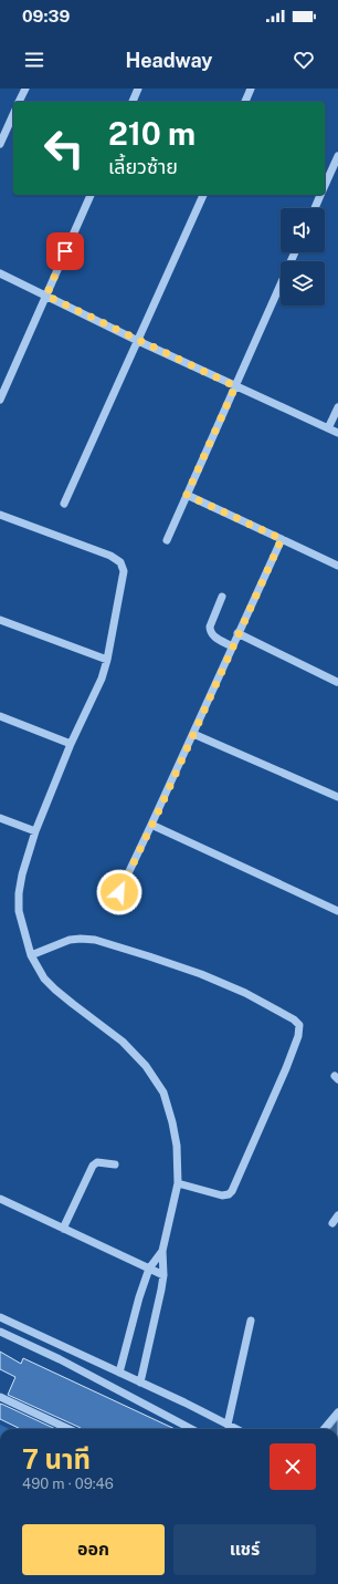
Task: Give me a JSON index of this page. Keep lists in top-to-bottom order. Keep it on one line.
{"page":{"status":"09:39","header":"Headway","turn":["210 m","เลี้ยวซ้าย"],"heading":["7 นาที","490 m · 09:46"],"buttons":["ออก","แชร์"]}}
